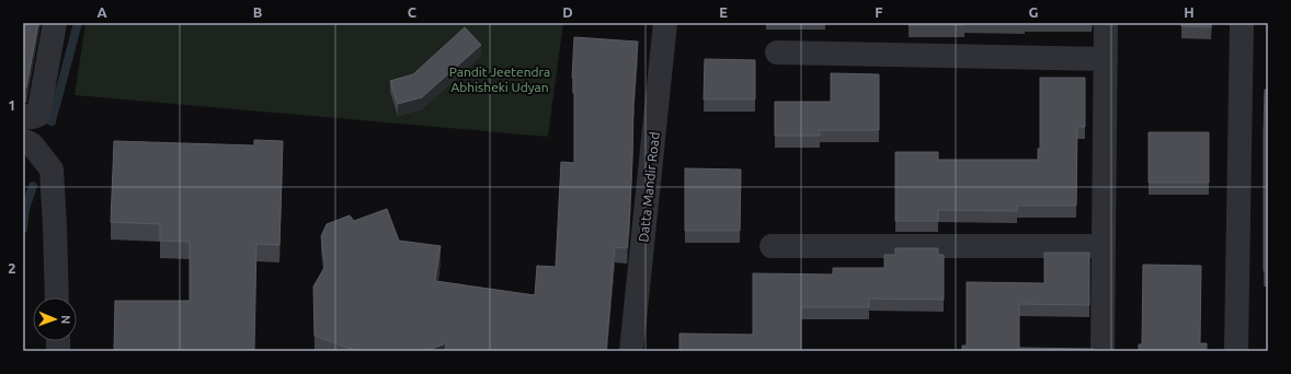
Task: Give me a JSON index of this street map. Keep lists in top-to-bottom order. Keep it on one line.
{"streets":{"street":["Datta Mandir Road"]},"parks":["Pandit Jeetendra Abhisheki Udyan"],"north":"right","grid":{"columns":["A","B","C","D","E","F","G","H"],"rows":["1","2"]}}
